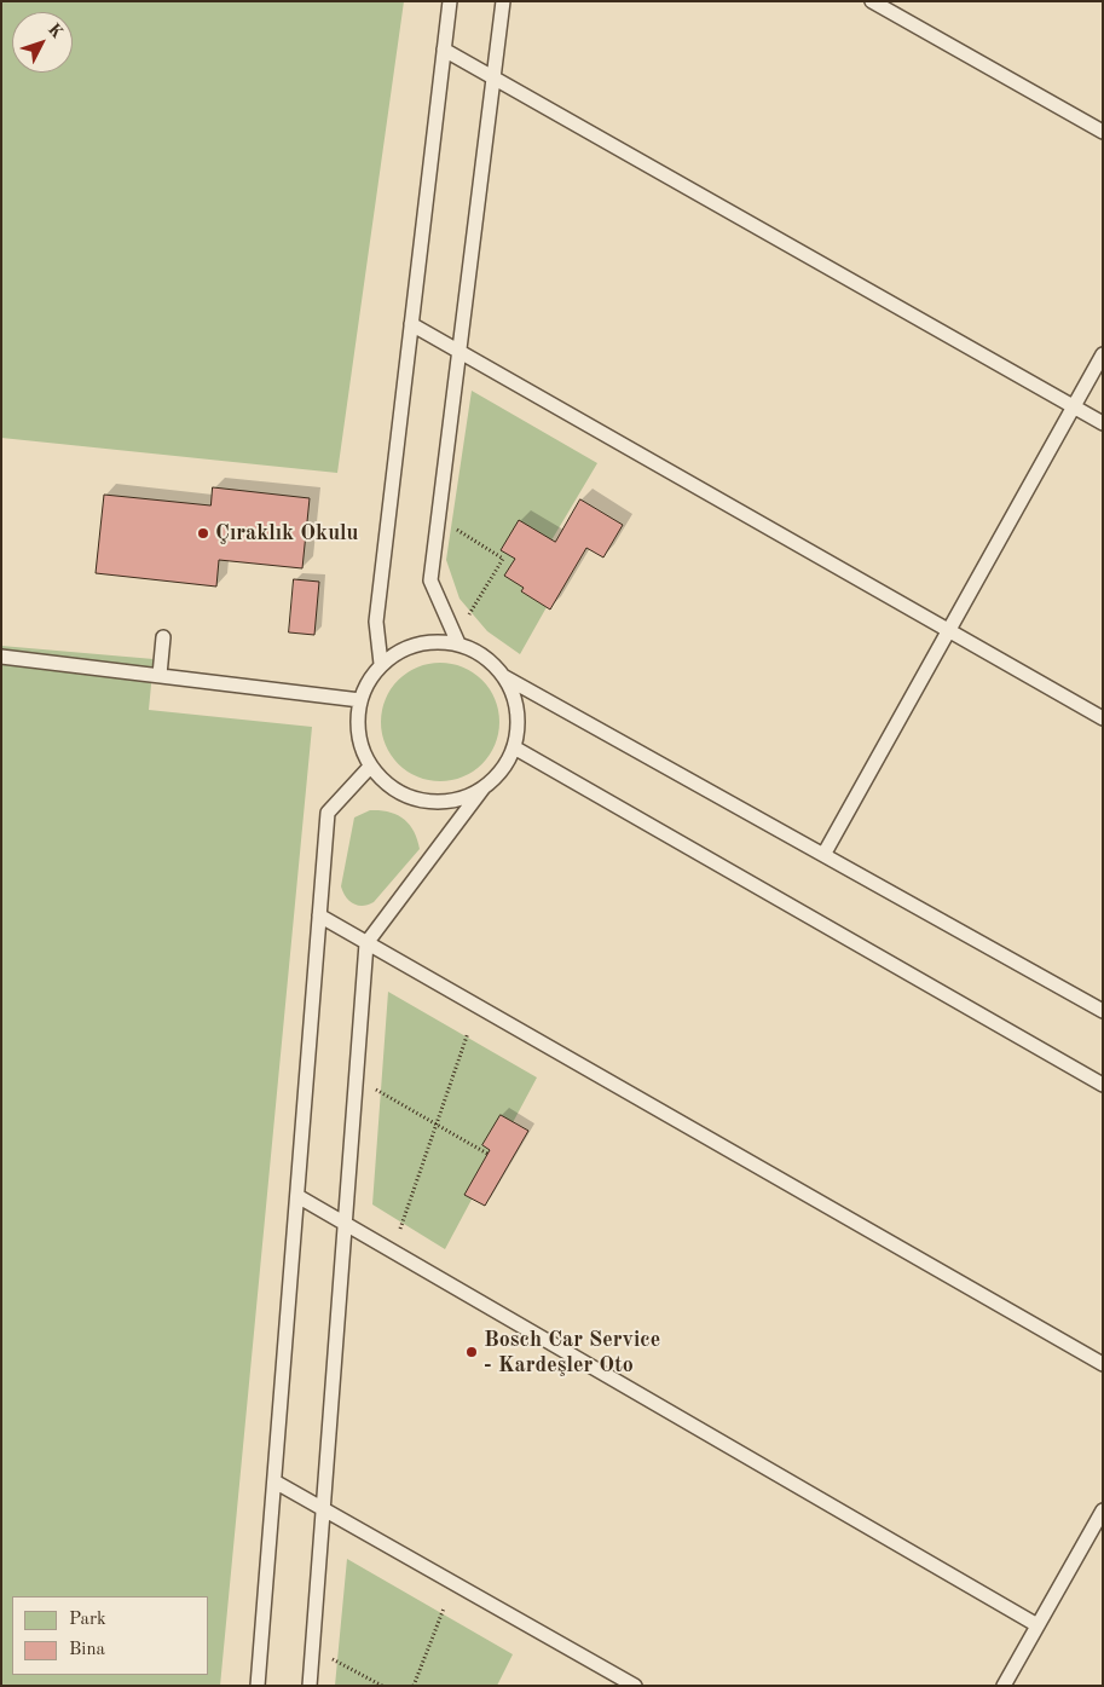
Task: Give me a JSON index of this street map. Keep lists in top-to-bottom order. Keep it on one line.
{"places":["Çıraklık Okulu","Bosch Car Service - Kardeşler Oto"],"legend":["Park","Bina"],"north":"top right"}
